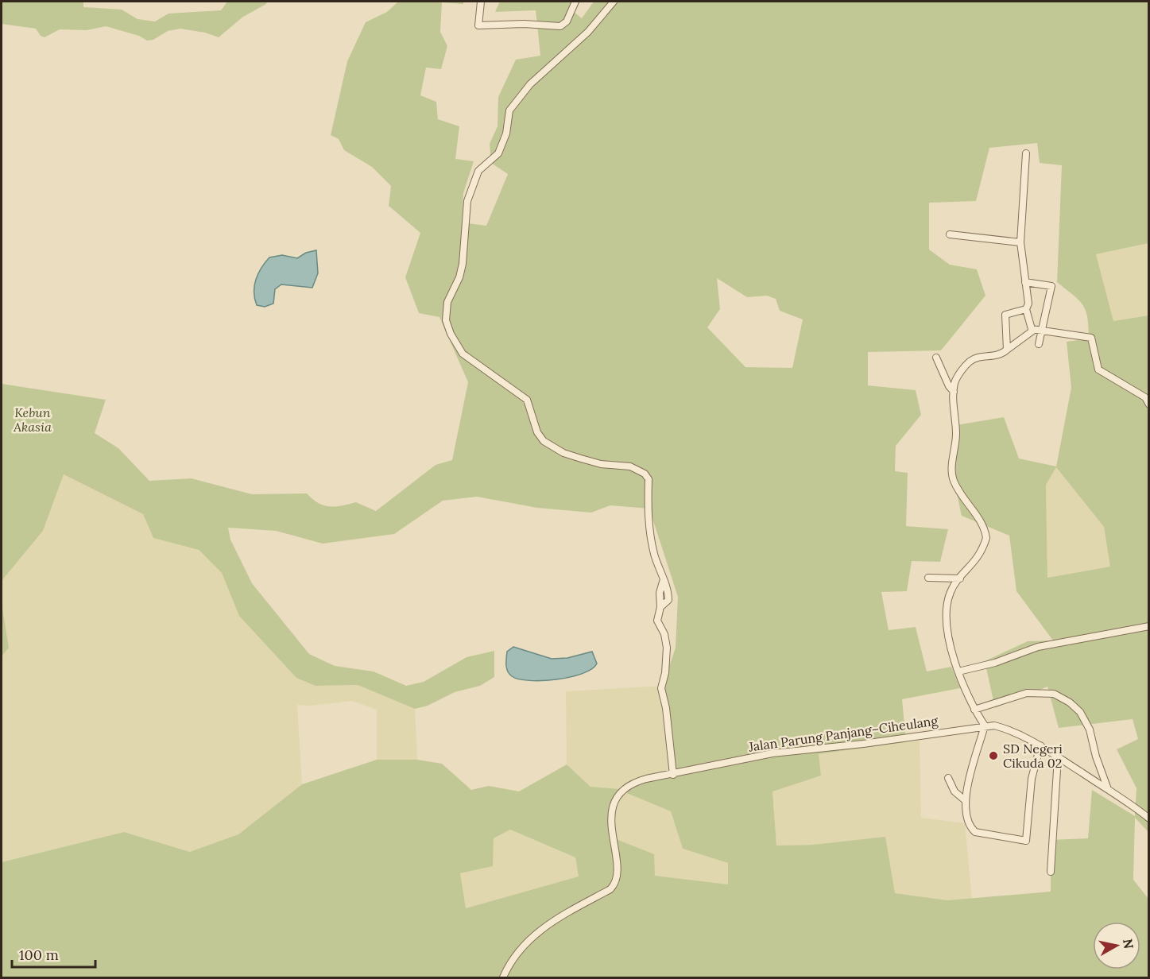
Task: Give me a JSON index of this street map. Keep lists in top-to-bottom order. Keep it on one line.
{"streets":{"street":["Jalan Parung Panjang–Ciheulang"]},"parks":["Kebun Akasia"],"places":["SD Negeri Cikuda 02"],"scale_bar":"100 m","north":"right"}
